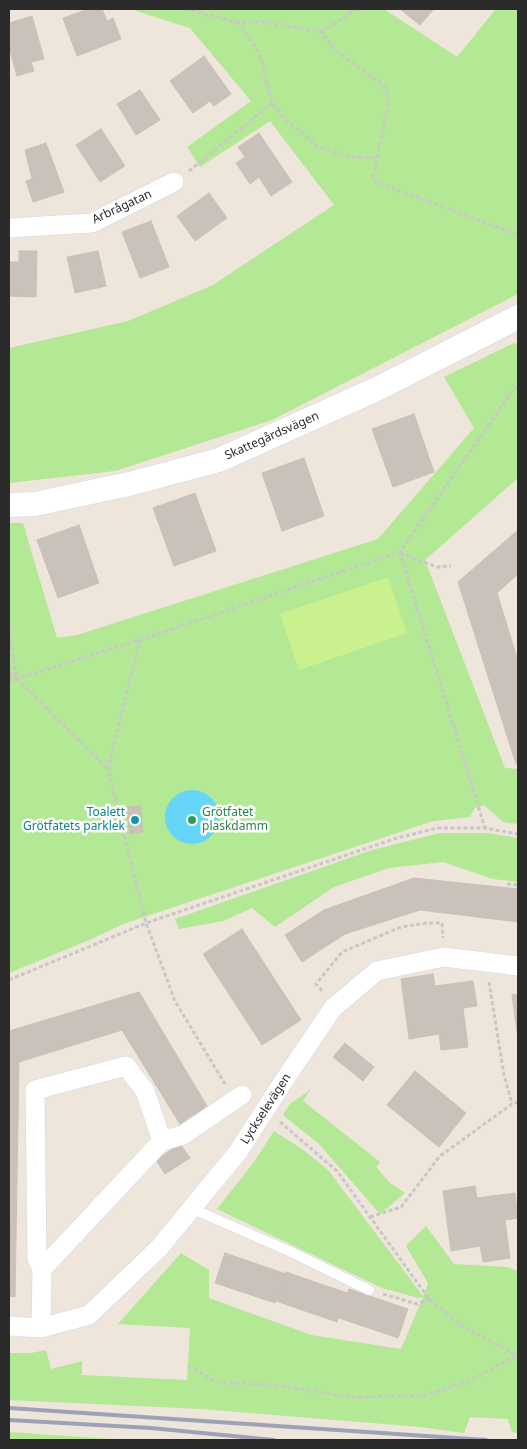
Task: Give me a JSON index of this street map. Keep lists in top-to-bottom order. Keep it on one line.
{"streets":{"street":["Arbrågatan","Skattegårdsvägen","Lyckselevägen"]},"places":["Toalett Grötfatets parklek","Grötfatet plaskdamm"]}
